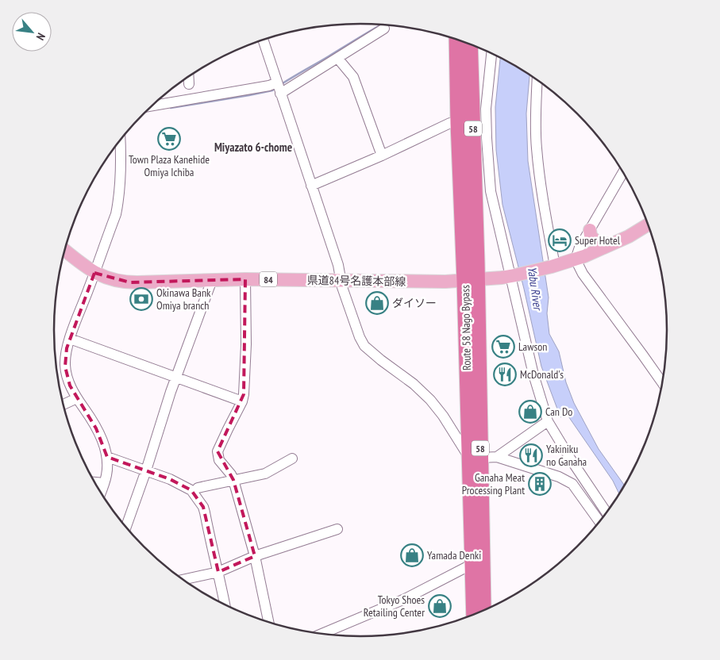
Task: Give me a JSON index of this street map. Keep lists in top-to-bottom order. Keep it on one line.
{"streets":{"highway":["58","Route 58 Nago Bypass"],"main road":["84","県道84号名護本部線"]},"crossings":[["県道84号名護本部線","Route 58 Nago Bypass"]],"districts":["Miyazato 6-chome"],"water":["Yabu River"],"places":{"supermarket":["Town Plaza Kanehide Omiya Ichiba","Lawson"],"hotel":["Super Hotel"],"bank":["Okinawa Bank Omiya branch"],"shop":["ダイソー","Can Do","Yamada Denki","Tokyo Shoes Retailing Center"],"restaurant":["McDonald's","Yakiniku no Ganaha"],"building":["Ganaha Meat Processing Plant"]},"north":"bottom right"}
